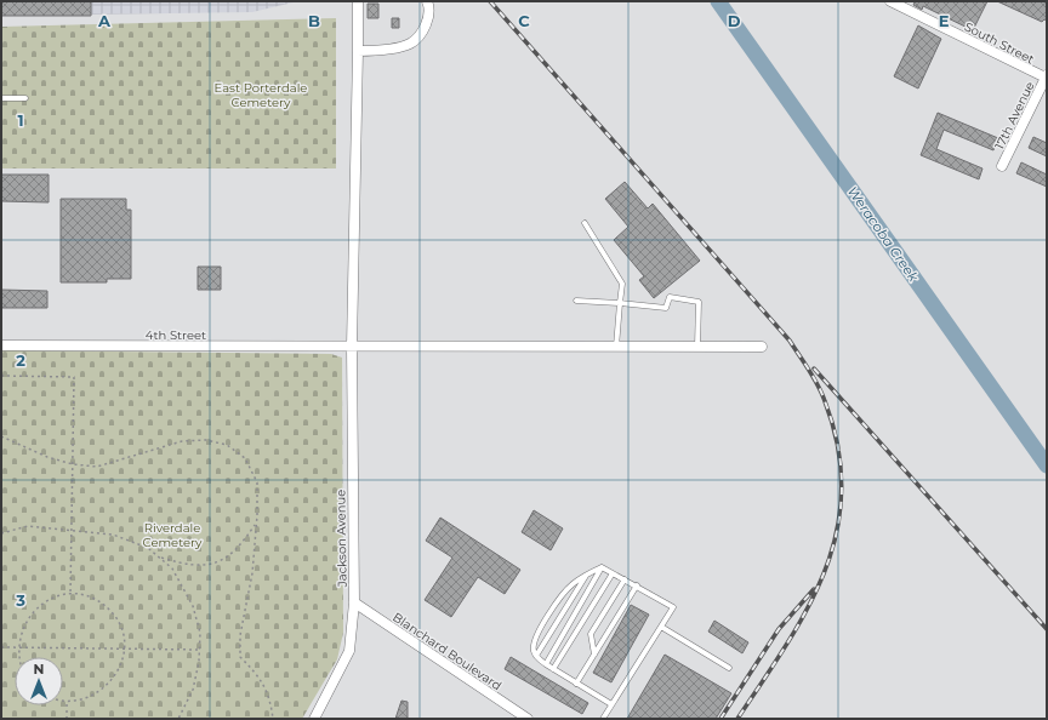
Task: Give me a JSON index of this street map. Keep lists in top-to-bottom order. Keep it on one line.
{"streets":{"street":["South Street","17th Avenue","4th Street","Jackson Avenue","Blanchard Boulevard"]},"crossings":[["South Street","17th Avenue"],["4th Street","Jackson Avenue"],["Jackson Avenue","Blanchard Boulevard"]],"water":["Weracoba Creek"],"parks":["East Porterdale Cemetery","Riverdale Cemetery"],"north":"top","grid":{"columns":["A","B","C","D","E"],"rows":["1","2","3"]}}
